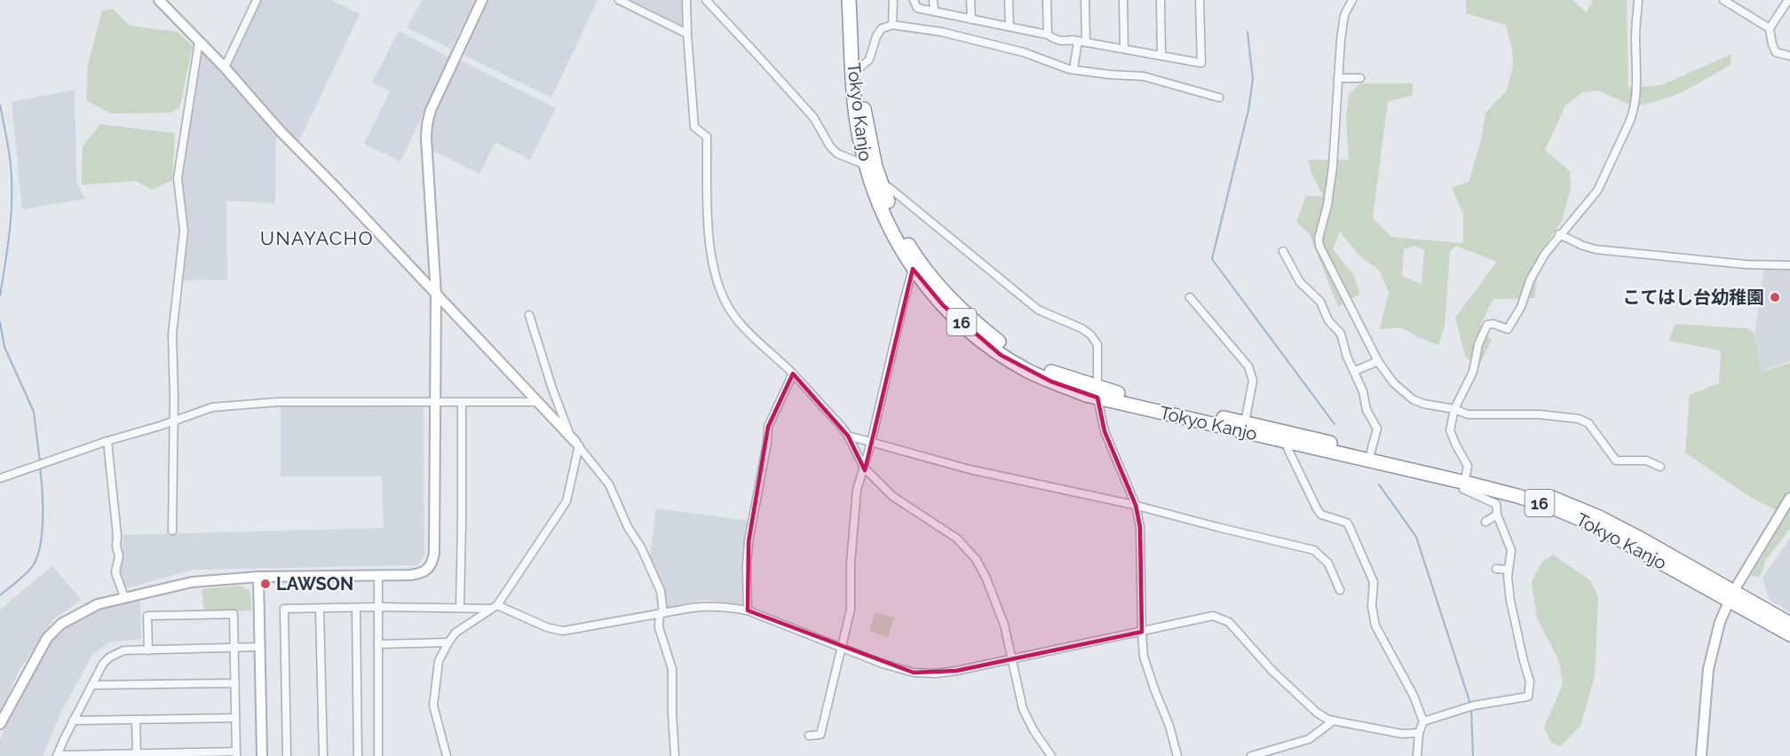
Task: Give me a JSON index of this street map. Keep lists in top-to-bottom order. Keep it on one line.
{"streets":{"highway":["Tokyo Kanjo","16"]},"districts":["UNAYACHO"],"places":["こてはし台幼稚園","LAWSON"]}
